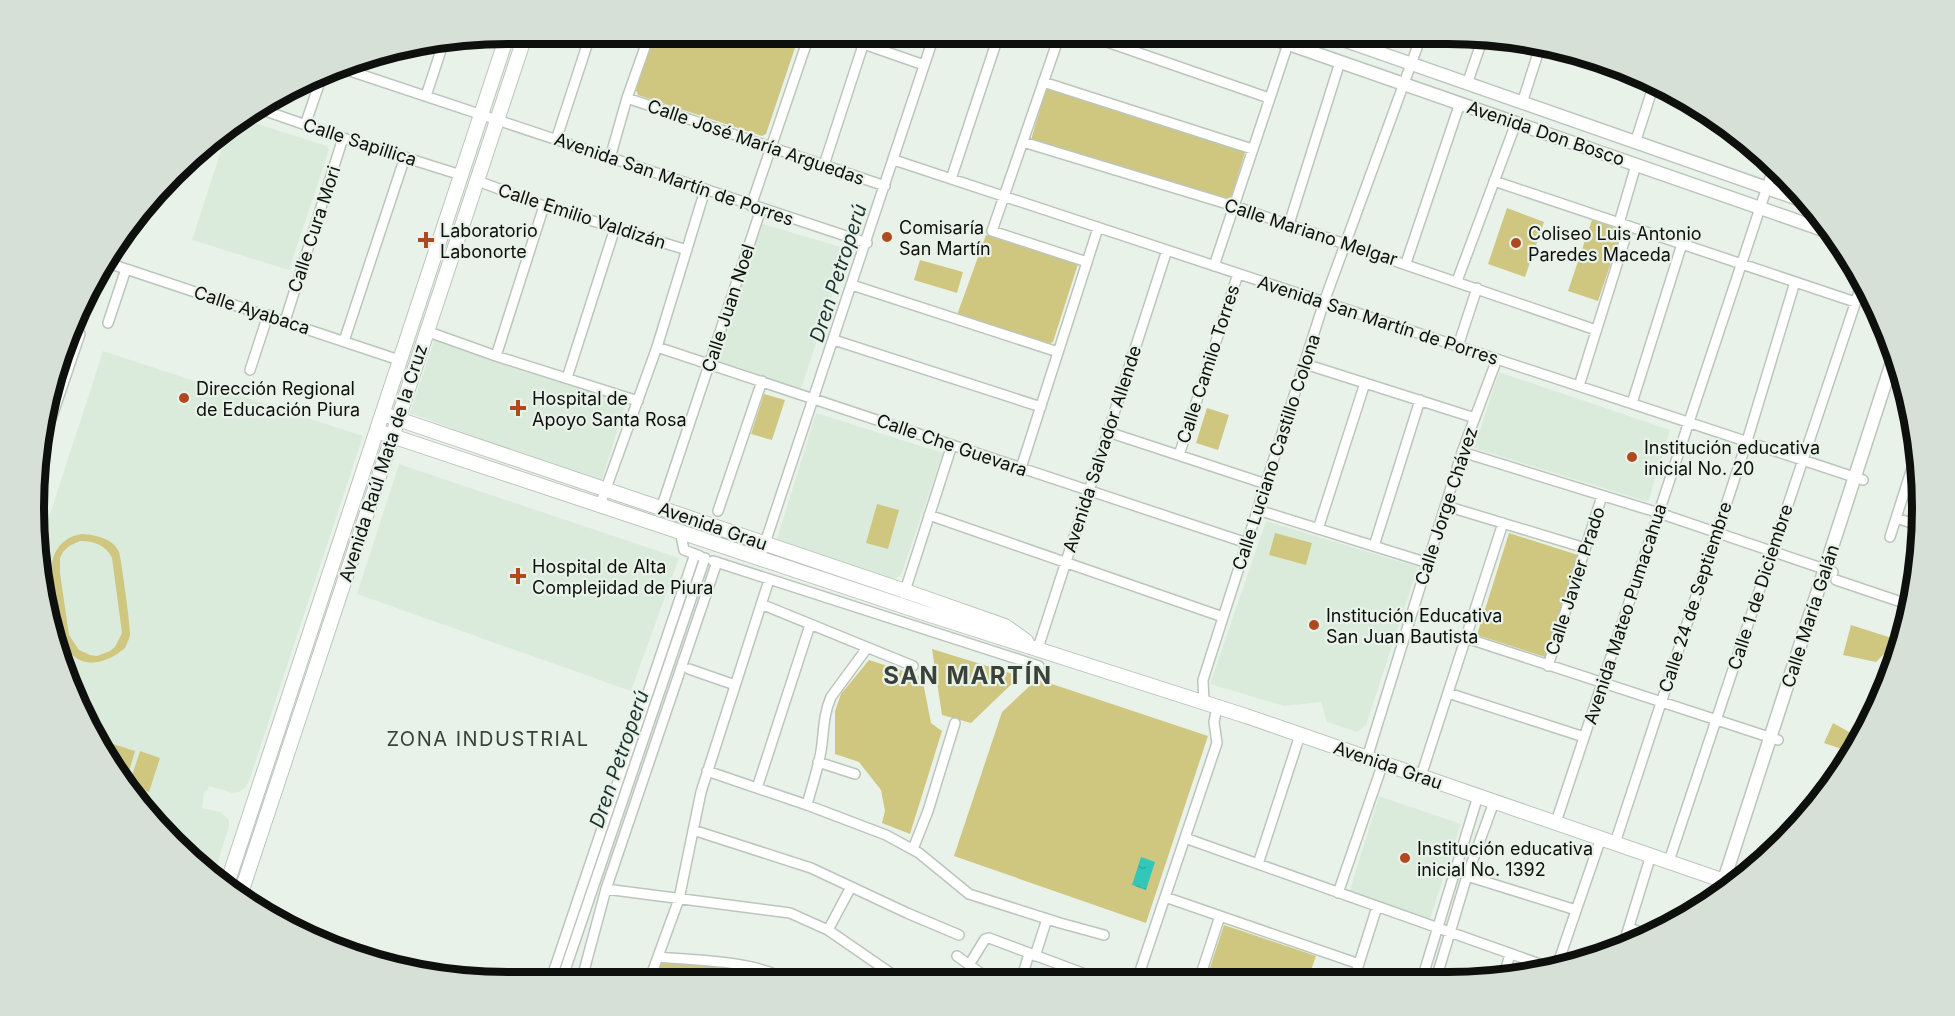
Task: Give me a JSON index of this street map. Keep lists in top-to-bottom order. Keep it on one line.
{"streets":{"main road":["Avenida Raúl Mata de la Cruz","Avenida Grau"],"street":["Avenida Don Bosco","Calle Sapillica","Calle José María Arguedas","Avenida San Martín de Porres","Calle Emilio Valdizán","Calle Cura Mori","Calle Mariano Melgar","Calle Juan Noel","Calle Ayabaca","Calle Camilo Torres","Calle Che Guevara","Avenida Salvador Allende","Calle Luciano Castillo Colona","Calle Jorge Chávez","Calle Javier Prado","Calle 1 de Diciembre","Calle 24 de Septiembre","Avenida Mateo Pumacahua","Calle María Galán"]},"crossings":[["Avenida Don Bosco","Calle Luciano Castillo Colona"],["Avenida Don Bosco","Avenida Mateo Pumacahua"],["Calle Sapillica","Calle Cura Mori"],["Calle Sapillica","Avenida Raúl Mata de la Cruz"],["Calle José María Arguedas","Calle Juan Noel"],["Avenida San Martín de Porres","Calle Juan Noel"],["Avenida San Martín de Porres","Calle Camilo Torres"],["Avenida San Martín de Porres","Avenida Salvador Allende"],["Avenida San Martín de Porres","Calle Luciano Castillo Colona"],["Avenida San Martín de Porres","Avenida Raúl Mata de la Cruz"],["Avenida San Martín de Porres","Calle Jorge Chávez"],["Avenida San Martín de Porres","Calle 1 de Diciembre"],["Avenida San Martín de Porres","Calle 24 de Septiembre"],["Avenida San Martín de Porres","Avenida Mateo Pumacahua"],["Avenida San Martín de Porres","Calle María Galán"],["Calle Emilio Valdizán","Avenida Raúl Mata de la Cruz"],["Calle Cura Mori","Calle Ayabaca"],["Calle Mariano Melgar","Calle Luciano Castillo Colona"],["Calle Juan Noel","Calle Che Guevara"],["Calle Juan Noel","Avenida Grau"],["Calle Ayabaca","Avenida Raúl Mata de la Cruz"],["Calle Che Guevara","Avenida Salvador Allende"],["Calle Che Guevara","Calle Luciano Castillo Colona"],["Avenida Salvador Allende","Avenida Grau"],["Calle Luciano Castillo Colona","Avenida Grau"],["Avenida Raúl Mata de la Cruz","Avenida Grau"],["Calle Jorge Chávez","Avenida Grau"],["Avenida Grau","Calle 1 de Diciembre"],["Avenida Grau","Calle 24 de Septiembre"],["Avenida Grau","Avenida Mateo Pumacahua"]],"districts":["SAN MARTÍN","ZONA INDUSTRIAL"],"water":["Dren Petroperú"],"places":{"other":["Comisaría San Martín","Coliseo Luis Antonio Paredes Maceda","Dirección Regional de Educación Piura","Institución educativa inicial No. 20","Institución Educativa San Juan Bautista","Institución educativa inicial No. 1392"],"health":["Laboratorio Labonorte","Hospital de Apoyo Santa Rosa","Hospital de Alta Complejidad de Piura"]}}
